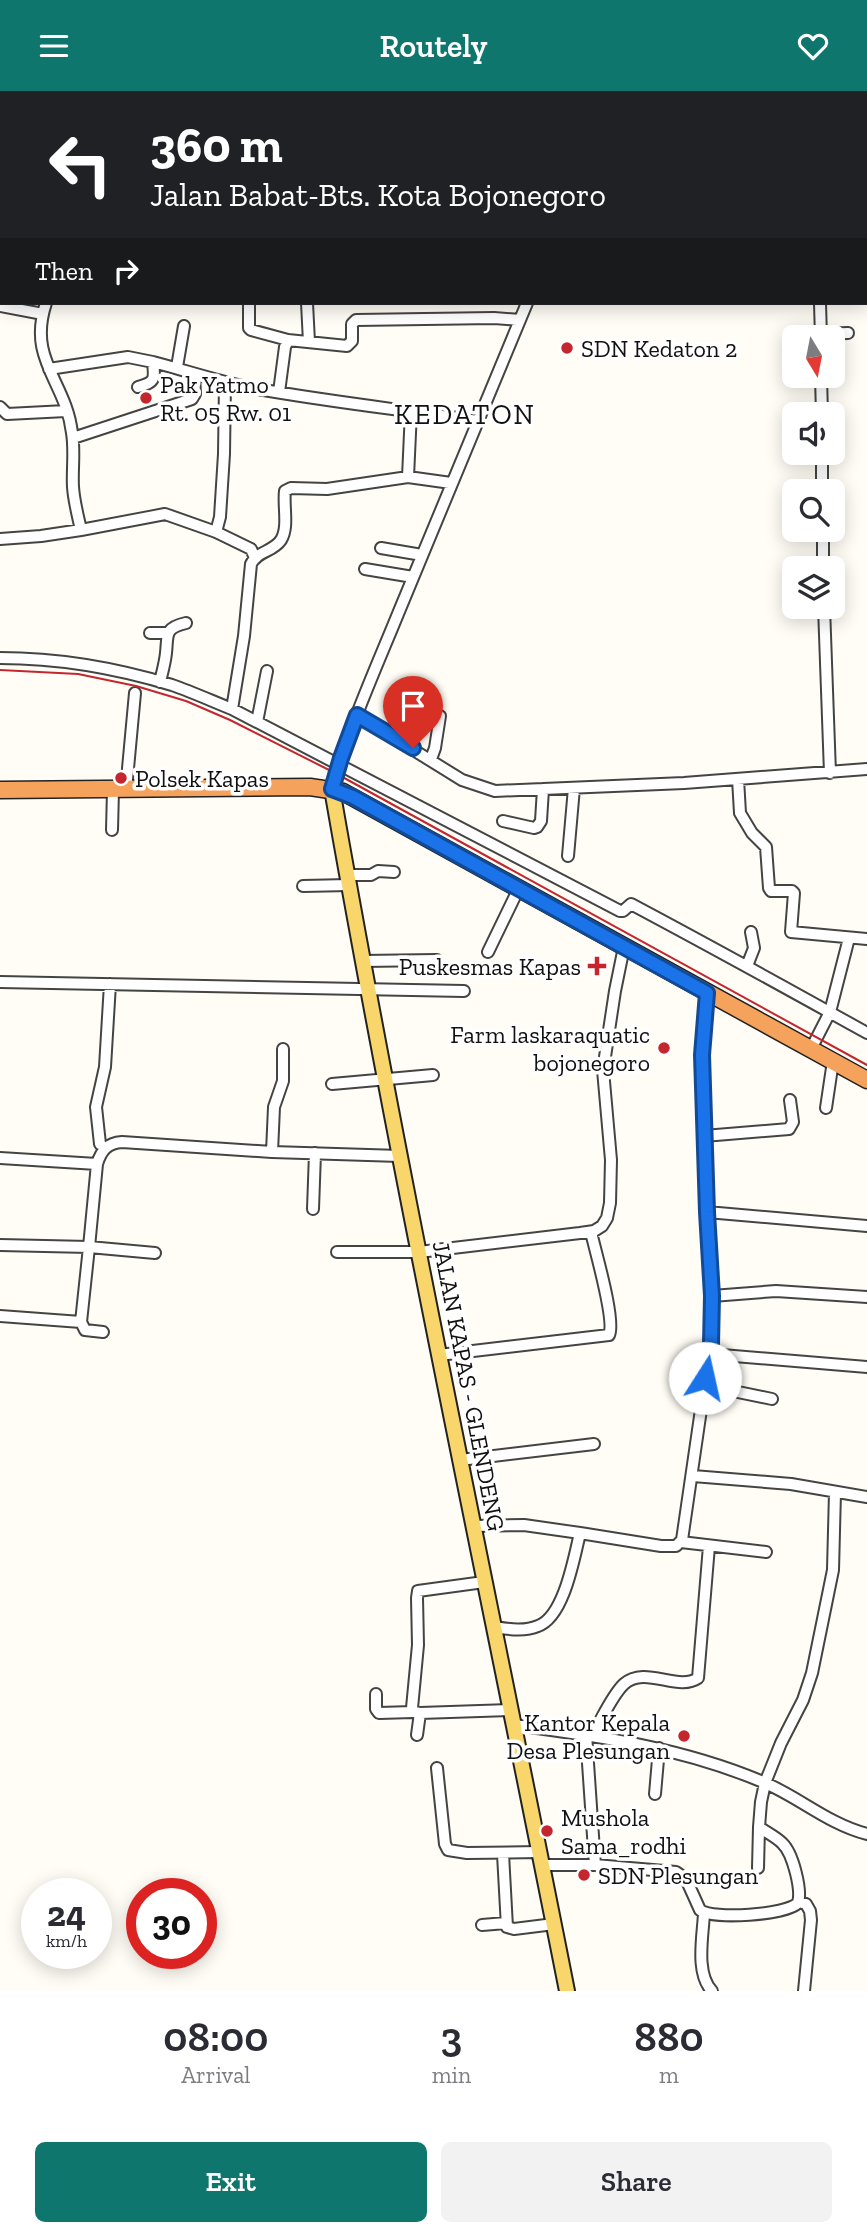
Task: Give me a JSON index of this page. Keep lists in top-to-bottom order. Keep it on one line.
{"streets":{"main road":["JALAN KAPAS - GLENDENG"]},"districts":["KEDATON"],"places":{"other":["SDN Kedaton 2","Pak Yatmo Rt. 05 Rw. 01","Polsek Kapas","Farm laskaraquatic bojonegoro","Kantor Kepala Desa Plesungan","Mushola Sama_rodhi","SDN Plesungan"],"health":["Puskesmas Kapas"]},"north":"bottom","page":{"header":"Routely","turn":["360 m","Jalan Babat-Bts. Kota Bojonegoro"],"then":"Then","speed":"24 km/h","limit":"30","eta":["08:00","Arrival","3","min","880","m"],"buttons":["Exit","Share"]}}
